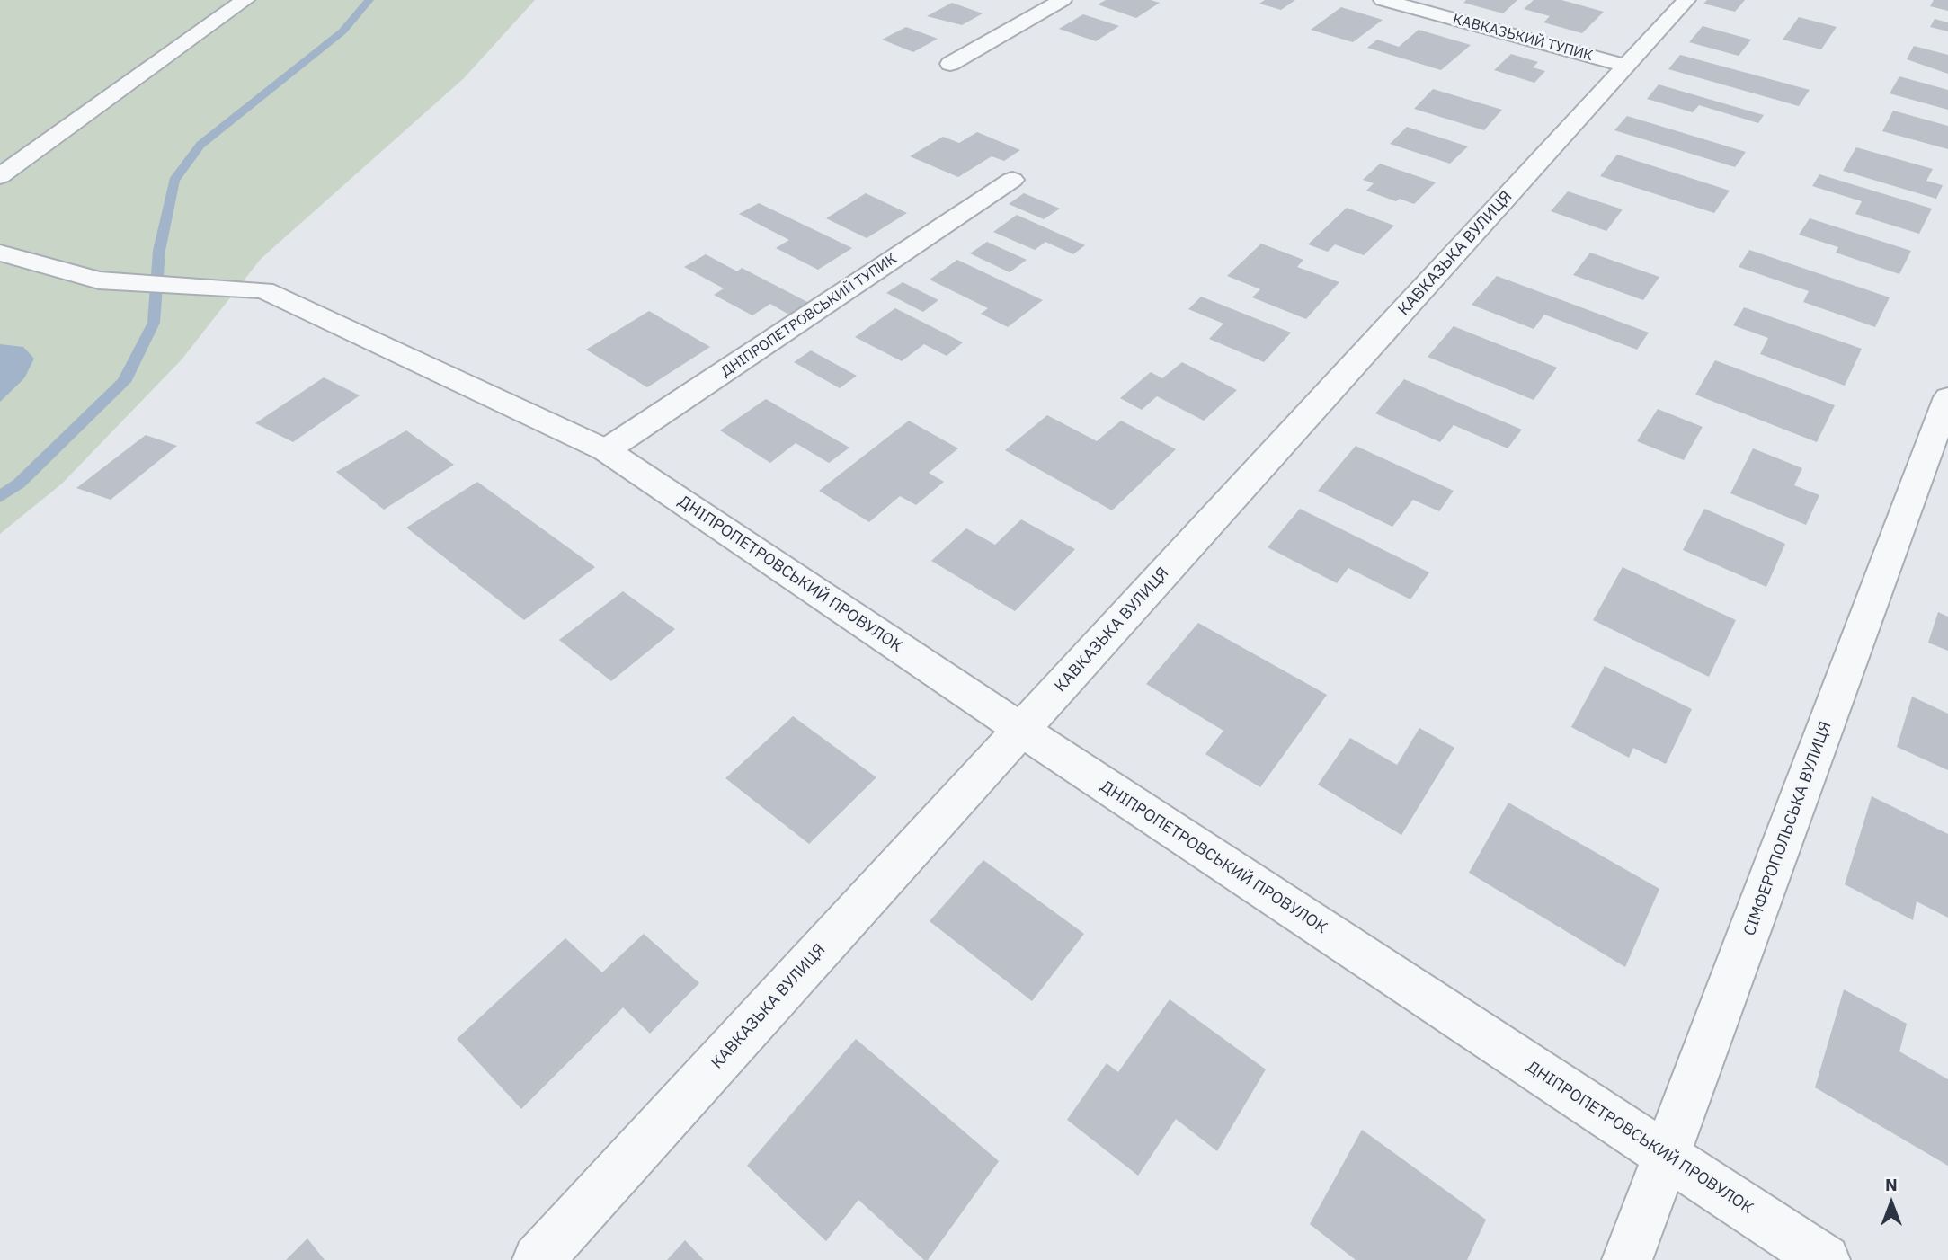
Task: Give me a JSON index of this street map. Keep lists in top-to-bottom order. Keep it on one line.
{"streets":{"street":["КАВКАЗЬКИЙ ТУПИК","КАВКАЗЬКА ВУЛИЦЯ","ДНІПРОПЕТРОВСЬКИЙ ТУПИК","ДНІПРОПЕТРОВСЬКИЙ ПРОВУЛОК","СІМФЕРОПОЛЬСЬКА ВУЛИЦЯ"]},"crossings":[["КАВКАЗЬКИЙ ТУПИК","КАВКАЗЬКА ВУЛИЦЯ"],["КАВКАЗЬКА ВУЛИЦЯ","ДНІПРОПЕТРОВСЬКИЙ ПРОВУЛОК"],["ДНІПРОПЕТРОВСЬКИЙ ТУПИК","ДНІПРОПЕТРОВСЬКИЙ ПРОВУЛОК"],["ДНІПРОПЕТРОВСЬКИЙ ПРОВУЛОК","СІМФЕРОПОЛЬСЬКА ВУЛИЦЯ"]],"north":"top"}
